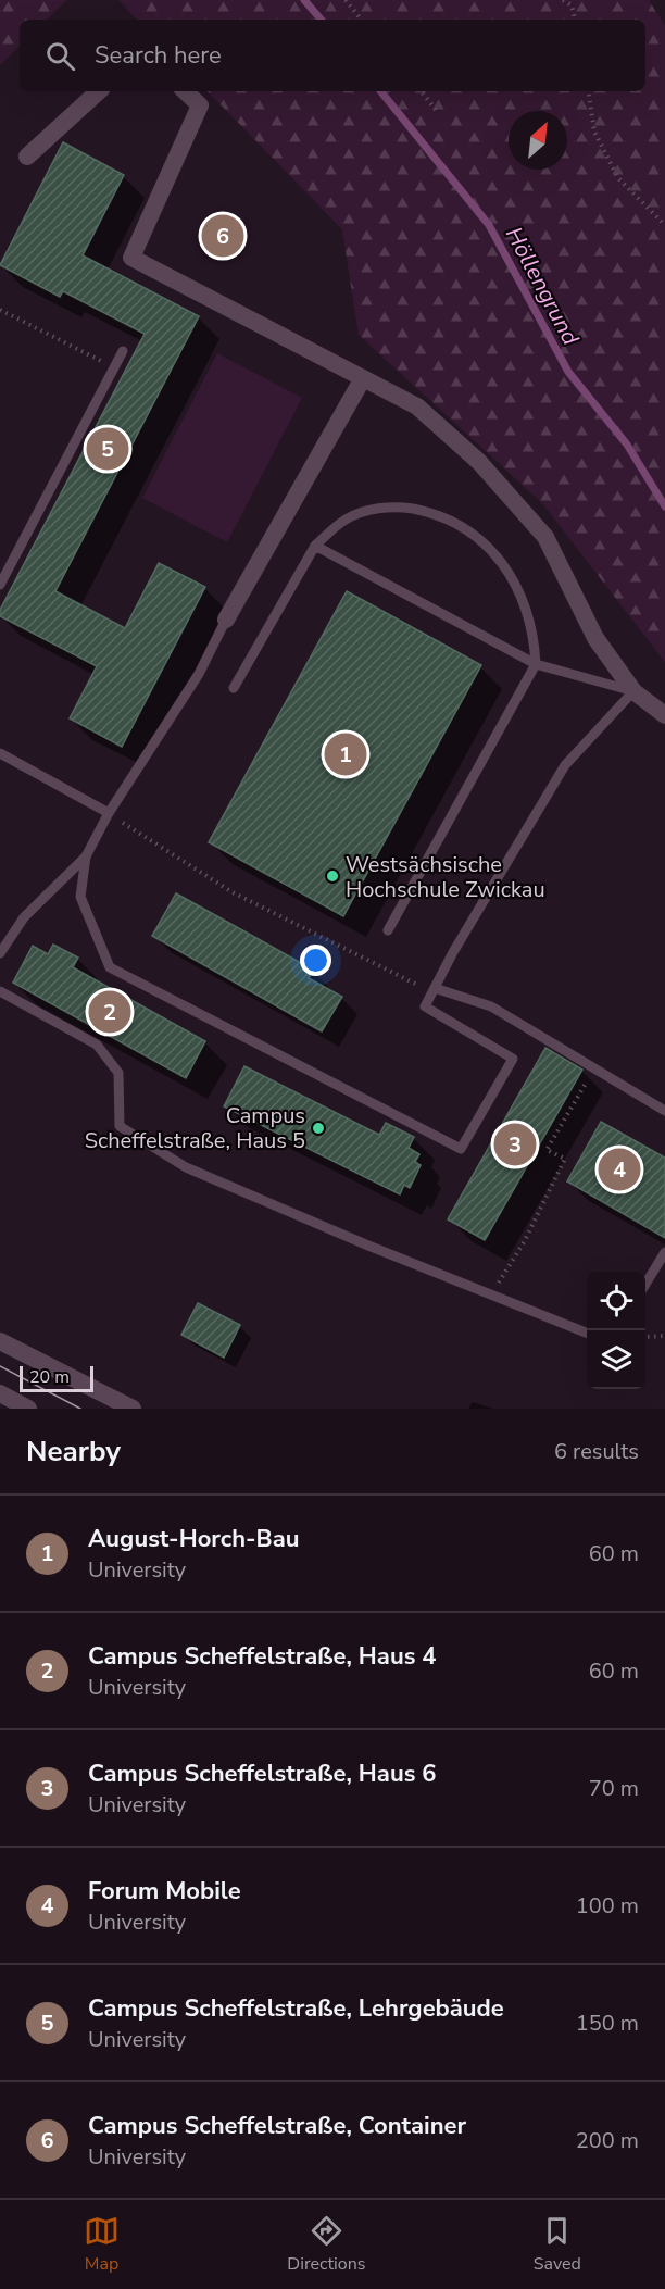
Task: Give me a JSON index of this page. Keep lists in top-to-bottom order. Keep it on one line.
{"water":["Höllengrund"],"places":["Westsächsische Hochschule Zwickau","Campus Scheffelstraße, Haus 5"],"scale_bar":"20 m","north":"top right","page":{"search":"Search here","pins":["6","5","1","2","3","4"],"scale":"20 m","heading":["Nearby","6 results"],"list":[{"mark":"1","name":"August-Horch-Bau","note":"University","value":"60 m"},{"mark":"2","name":"Campus Scheffelstraße, Haus 4","note":"University","value":"60 m"},{"mark":"3","name":"Campus Scheffelstraße, Haus 6","note":"University","value":"70 m"},{"mark":"4","name":"Forum Mobile","note":"University","value":"100 m"},{"mark":"5","name":"Campus Scheffelstraße, Lehrgebäude","note":"University","value":"150 m"},{"mark":"6","name":"Campus Scheffelstraße, Container","note":"University","value":"200 m"}],"nav":["Map","Directions","Saved"]}}
